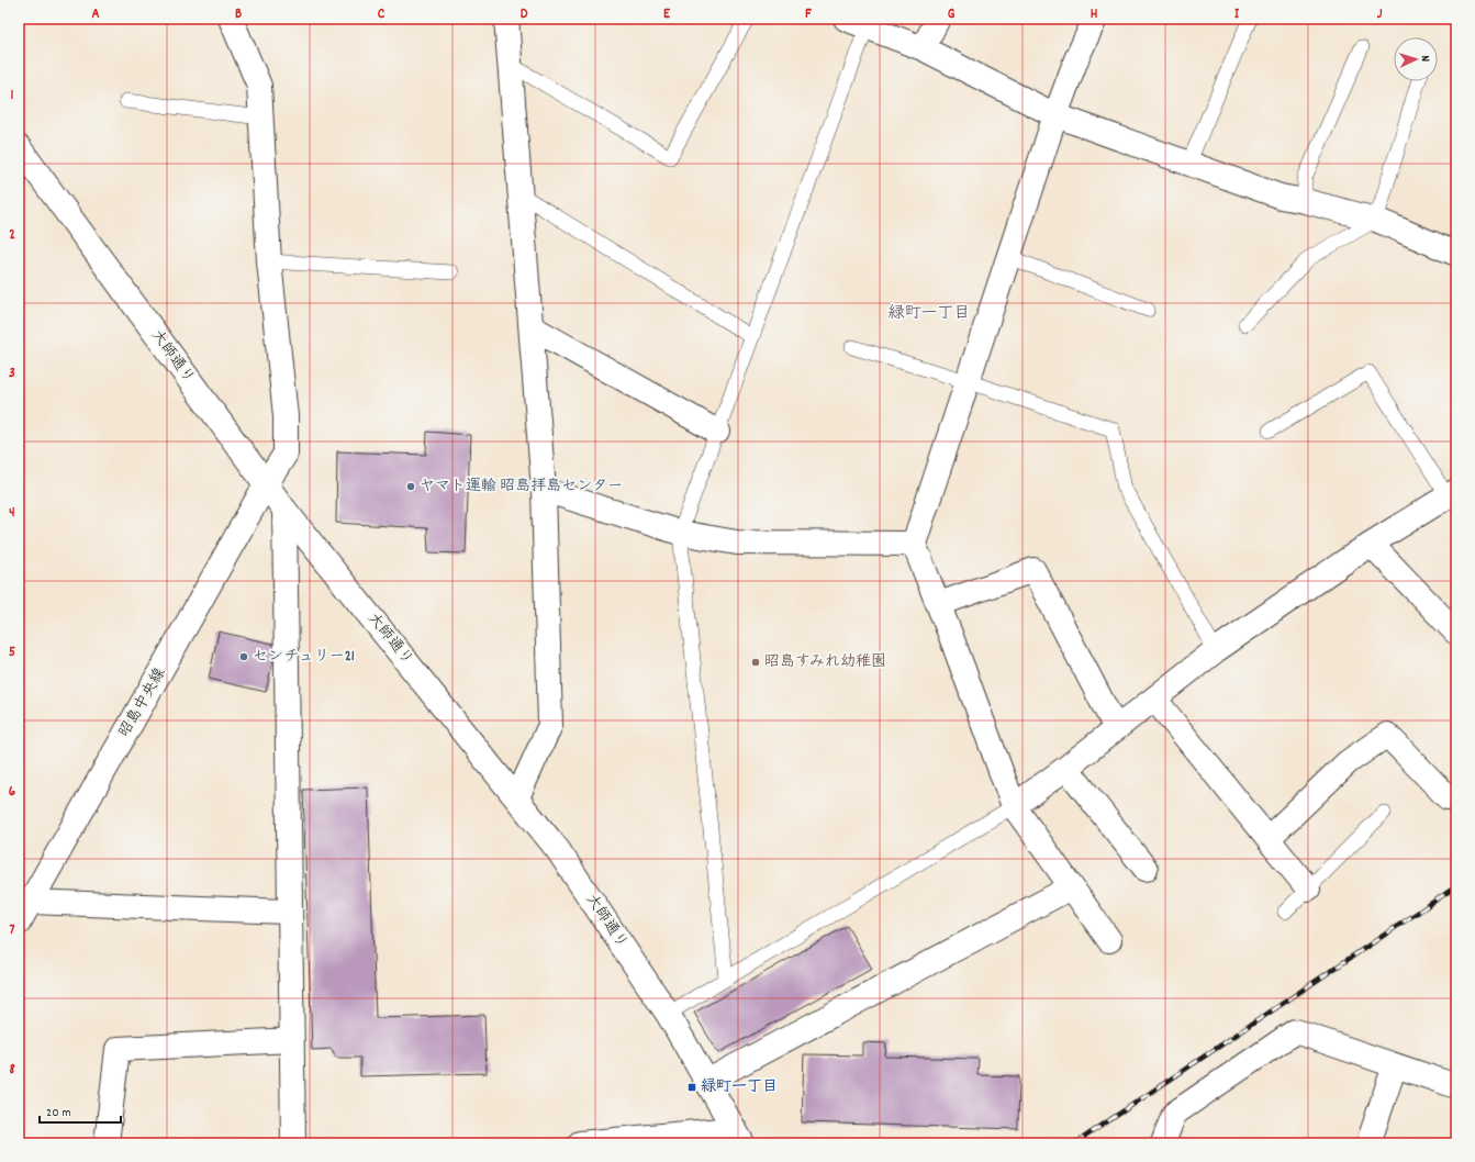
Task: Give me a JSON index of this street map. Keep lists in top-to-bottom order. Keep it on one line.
{"streets":{"street":["大師通り","昭島中央線"]},"crossings":[["大師通り","昭島中央線"]],"districts":["緑町一丁目"],"places":{"other":["ヤマト運輸 昭島拝島センター","センチュリー21","昭島すみれ幼稚園"],"transit":["緑町一丁目"]},"scale_bar":"20 m","north":"right","grid":{"columns":["A","B","C","D","E","F","G","H","I","J"],"rows":["1","2","3","4","5","6","7","8"]}}
